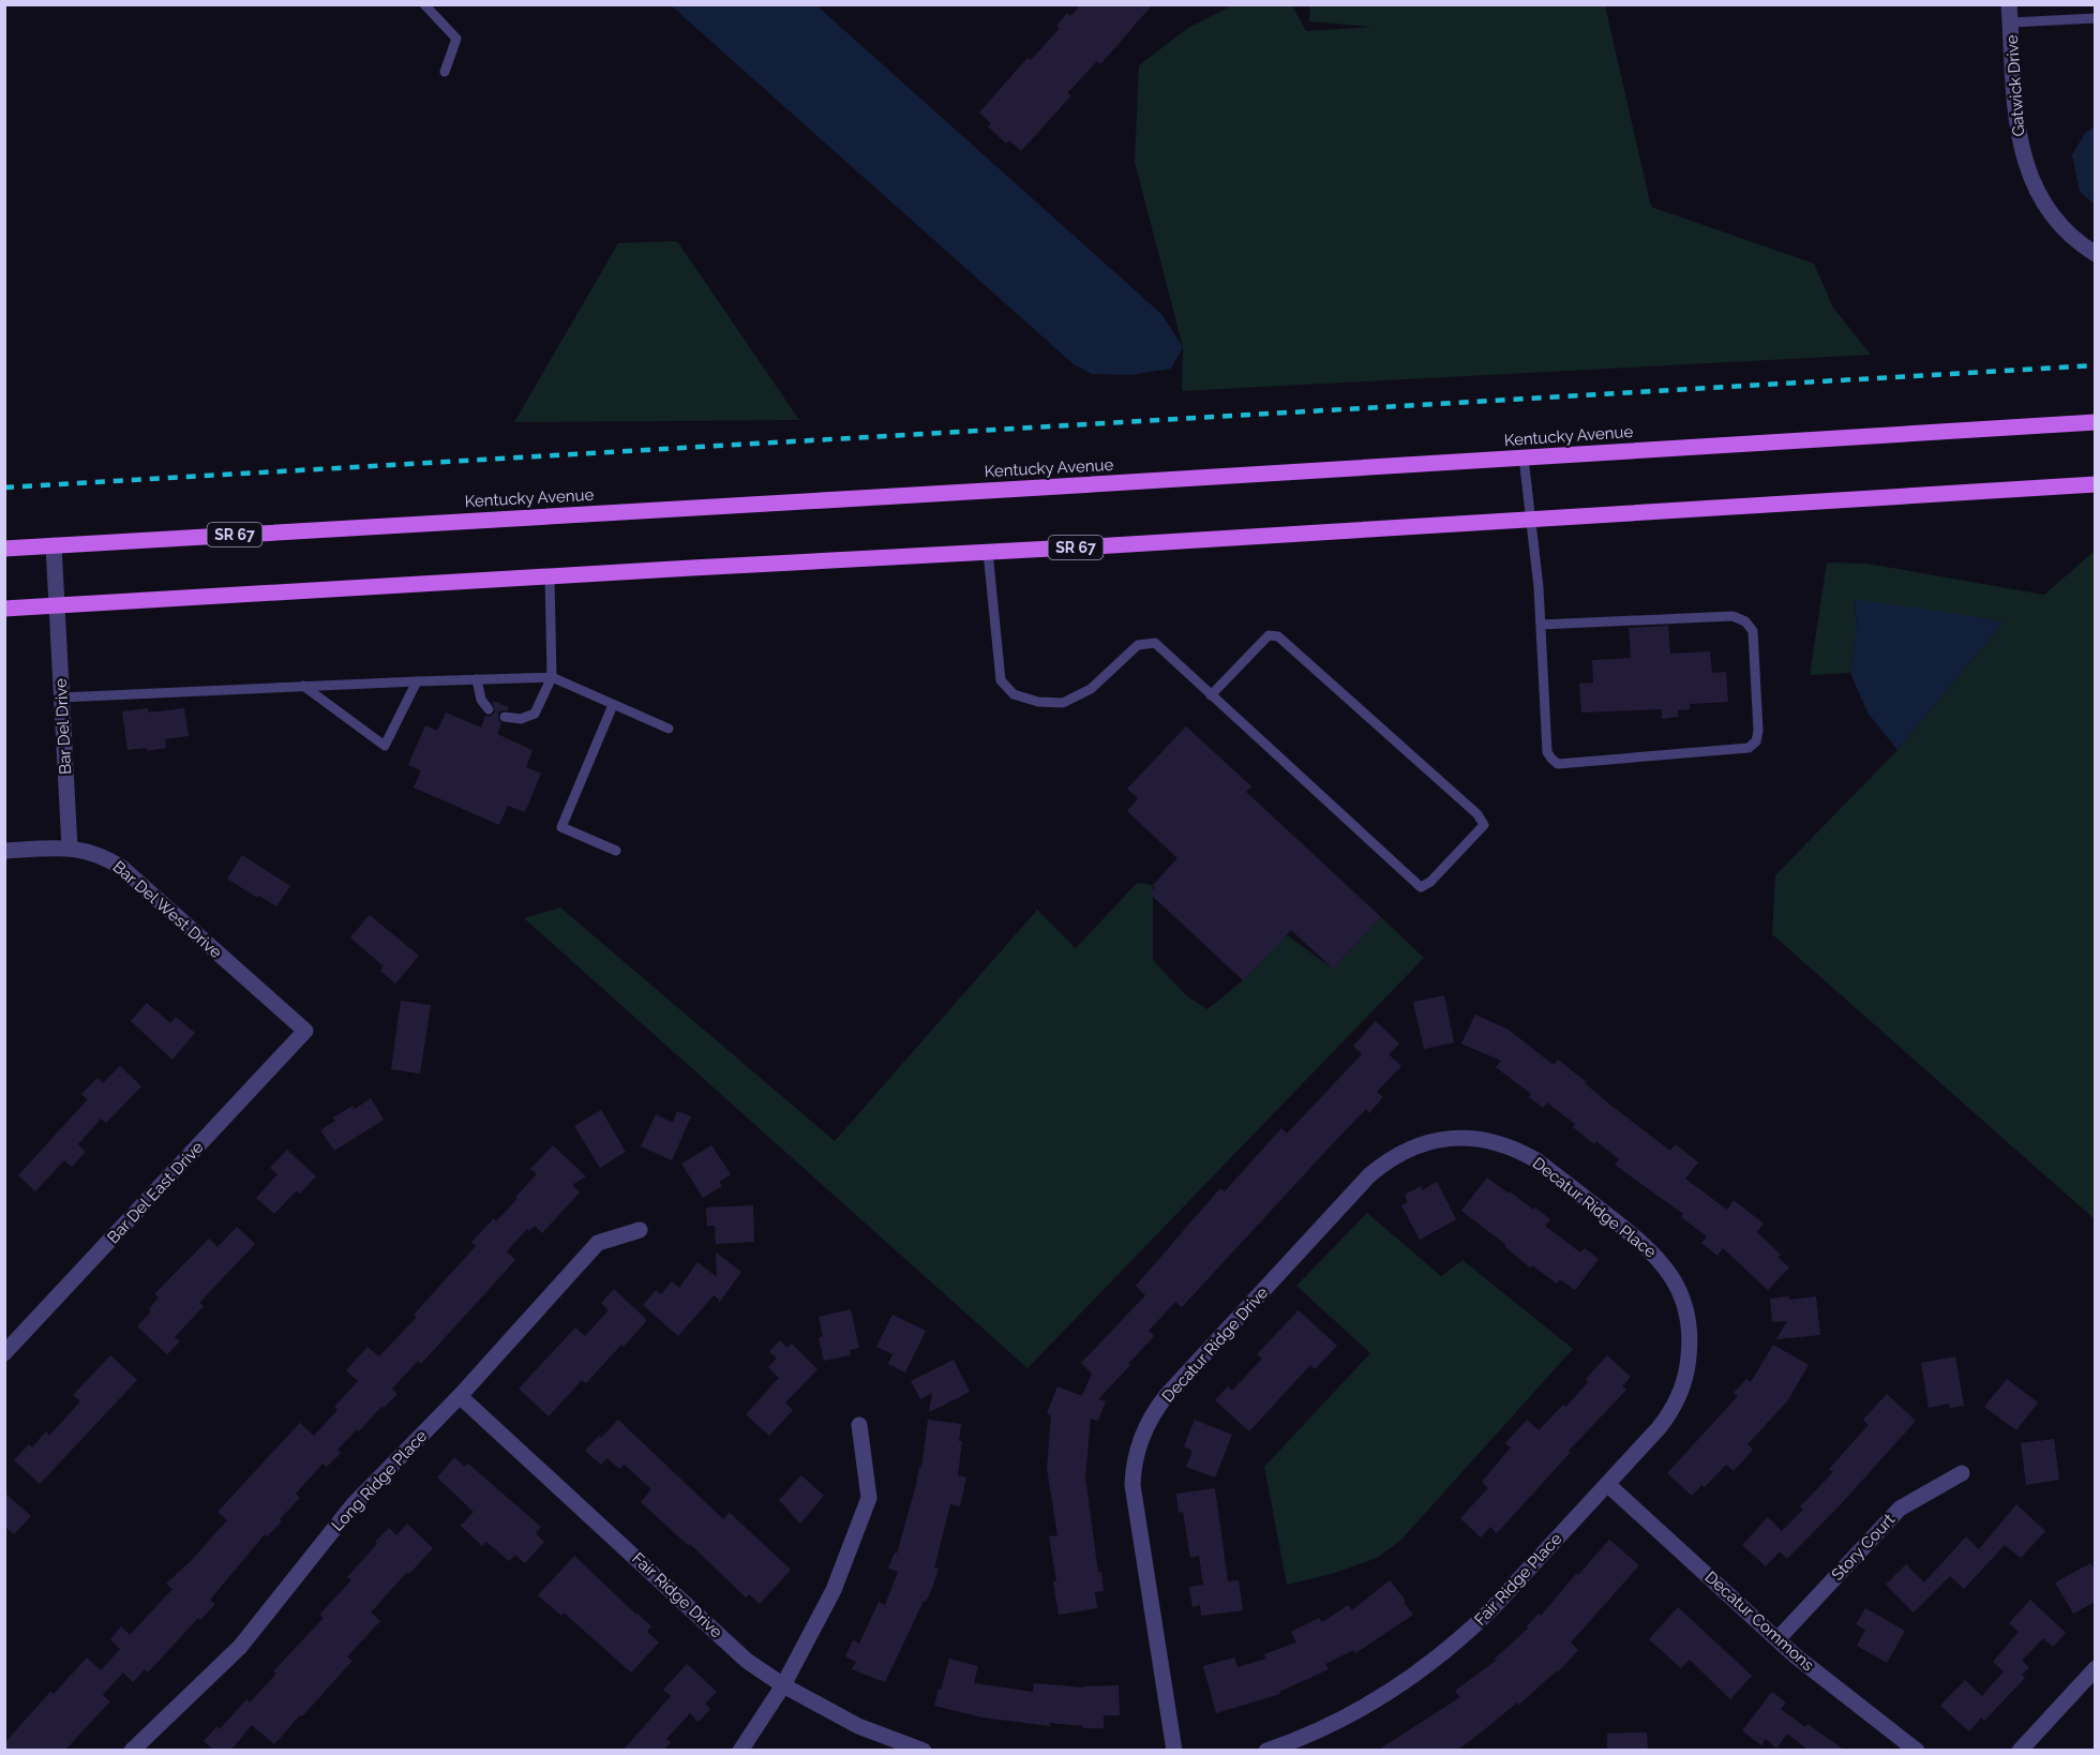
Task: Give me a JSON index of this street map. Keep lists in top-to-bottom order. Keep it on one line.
{"streets":{"main road":["Kentucky Avenue","SR 67"],"street":["Gatwick Drive","Bar Del Drive","Bar Del West Drive","Bar Del East Drive","Decatur Ridge Place","Decatur Ridge Drive","Long Ridge Place","Story Court","Fair Ridge Place","Fair Ridge Drive","Decatur Commons"]},"crossings":[["SR 67","Bar Del Drive"],["Bar Del Drive","Bar Del West Drive"],["Bar Del West Drive","Bar Del East Drive"],["Decatur Ridge Place","Decatur Ridge Drive"],["Decatur Ridge Place","Fair Ridge Place"],["Long Ridge Place","Fair Ridge Drive"],["Story Court","Decatur Commons"],["Fair Ridge Place","Decatur Commons"]]}
